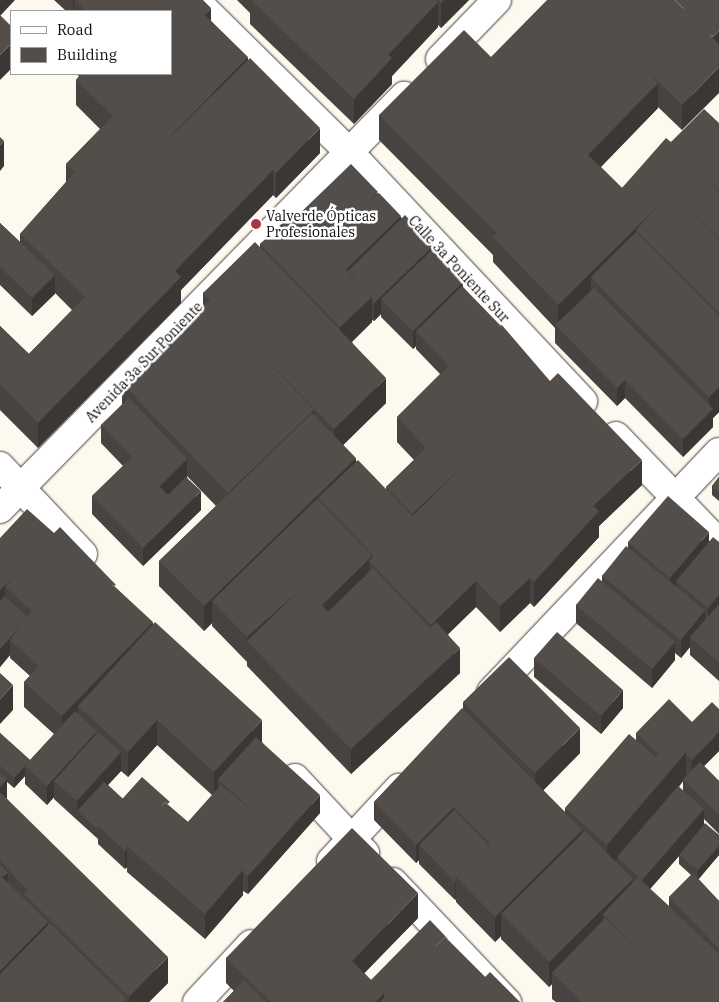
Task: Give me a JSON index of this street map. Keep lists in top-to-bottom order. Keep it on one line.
{"streets":{"street":["Calle 3a Poniente Sur","Avenida 3a Sur Poniente"]},"crossings":[["Calle 3a Poniente Sur","Avenida 3a Sur Poniente"]],"places":["Valverde Ópticas Profesionales"],"legend":["Road","Building"]}
